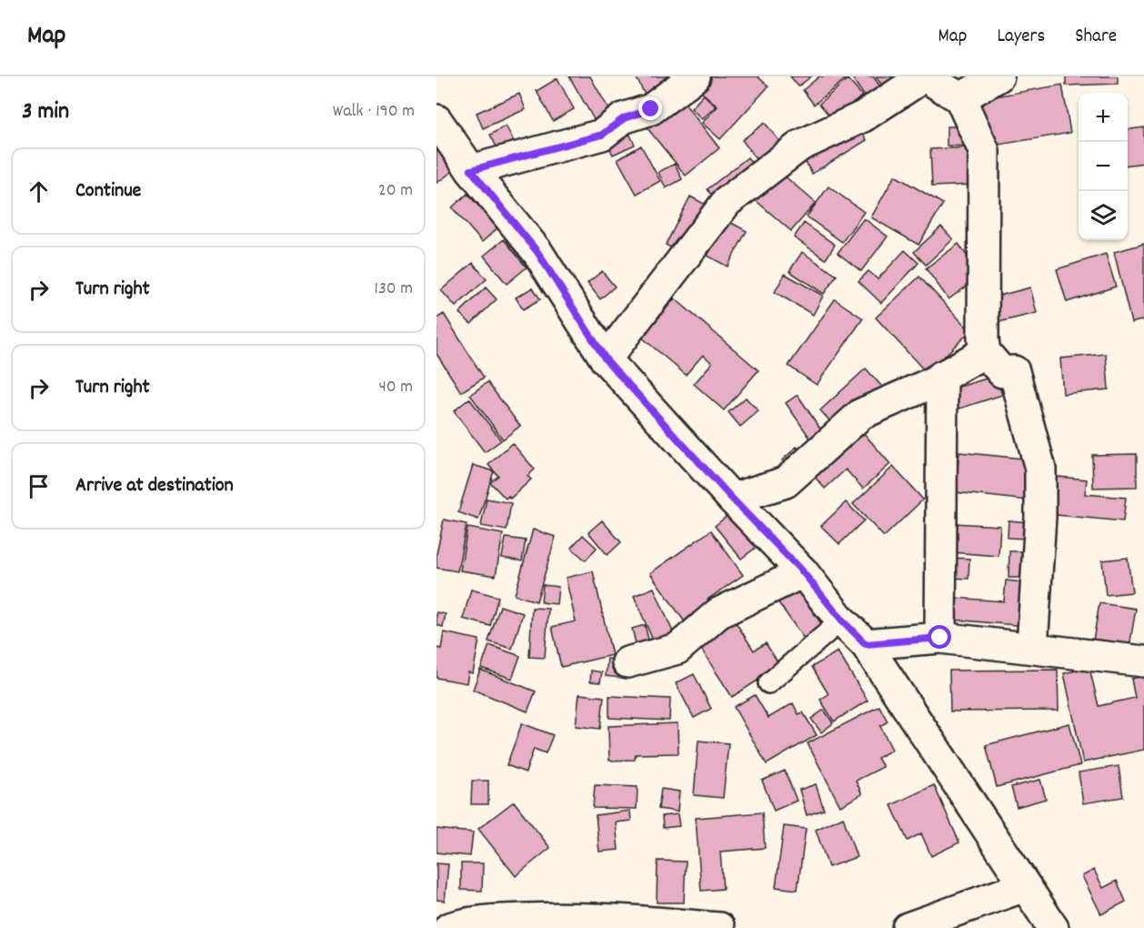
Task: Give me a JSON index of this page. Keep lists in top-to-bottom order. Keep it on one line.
{"page":{"header":"Map","nav":["Map","Layers","Share"],"heading":["3 min","Walk · 190 m"],"map_buttons":["+","−"],"list":[["Continue","20 m"],["Turn right","130 m"],["Turn right","40 m"],"Arrive at destination"]}}
